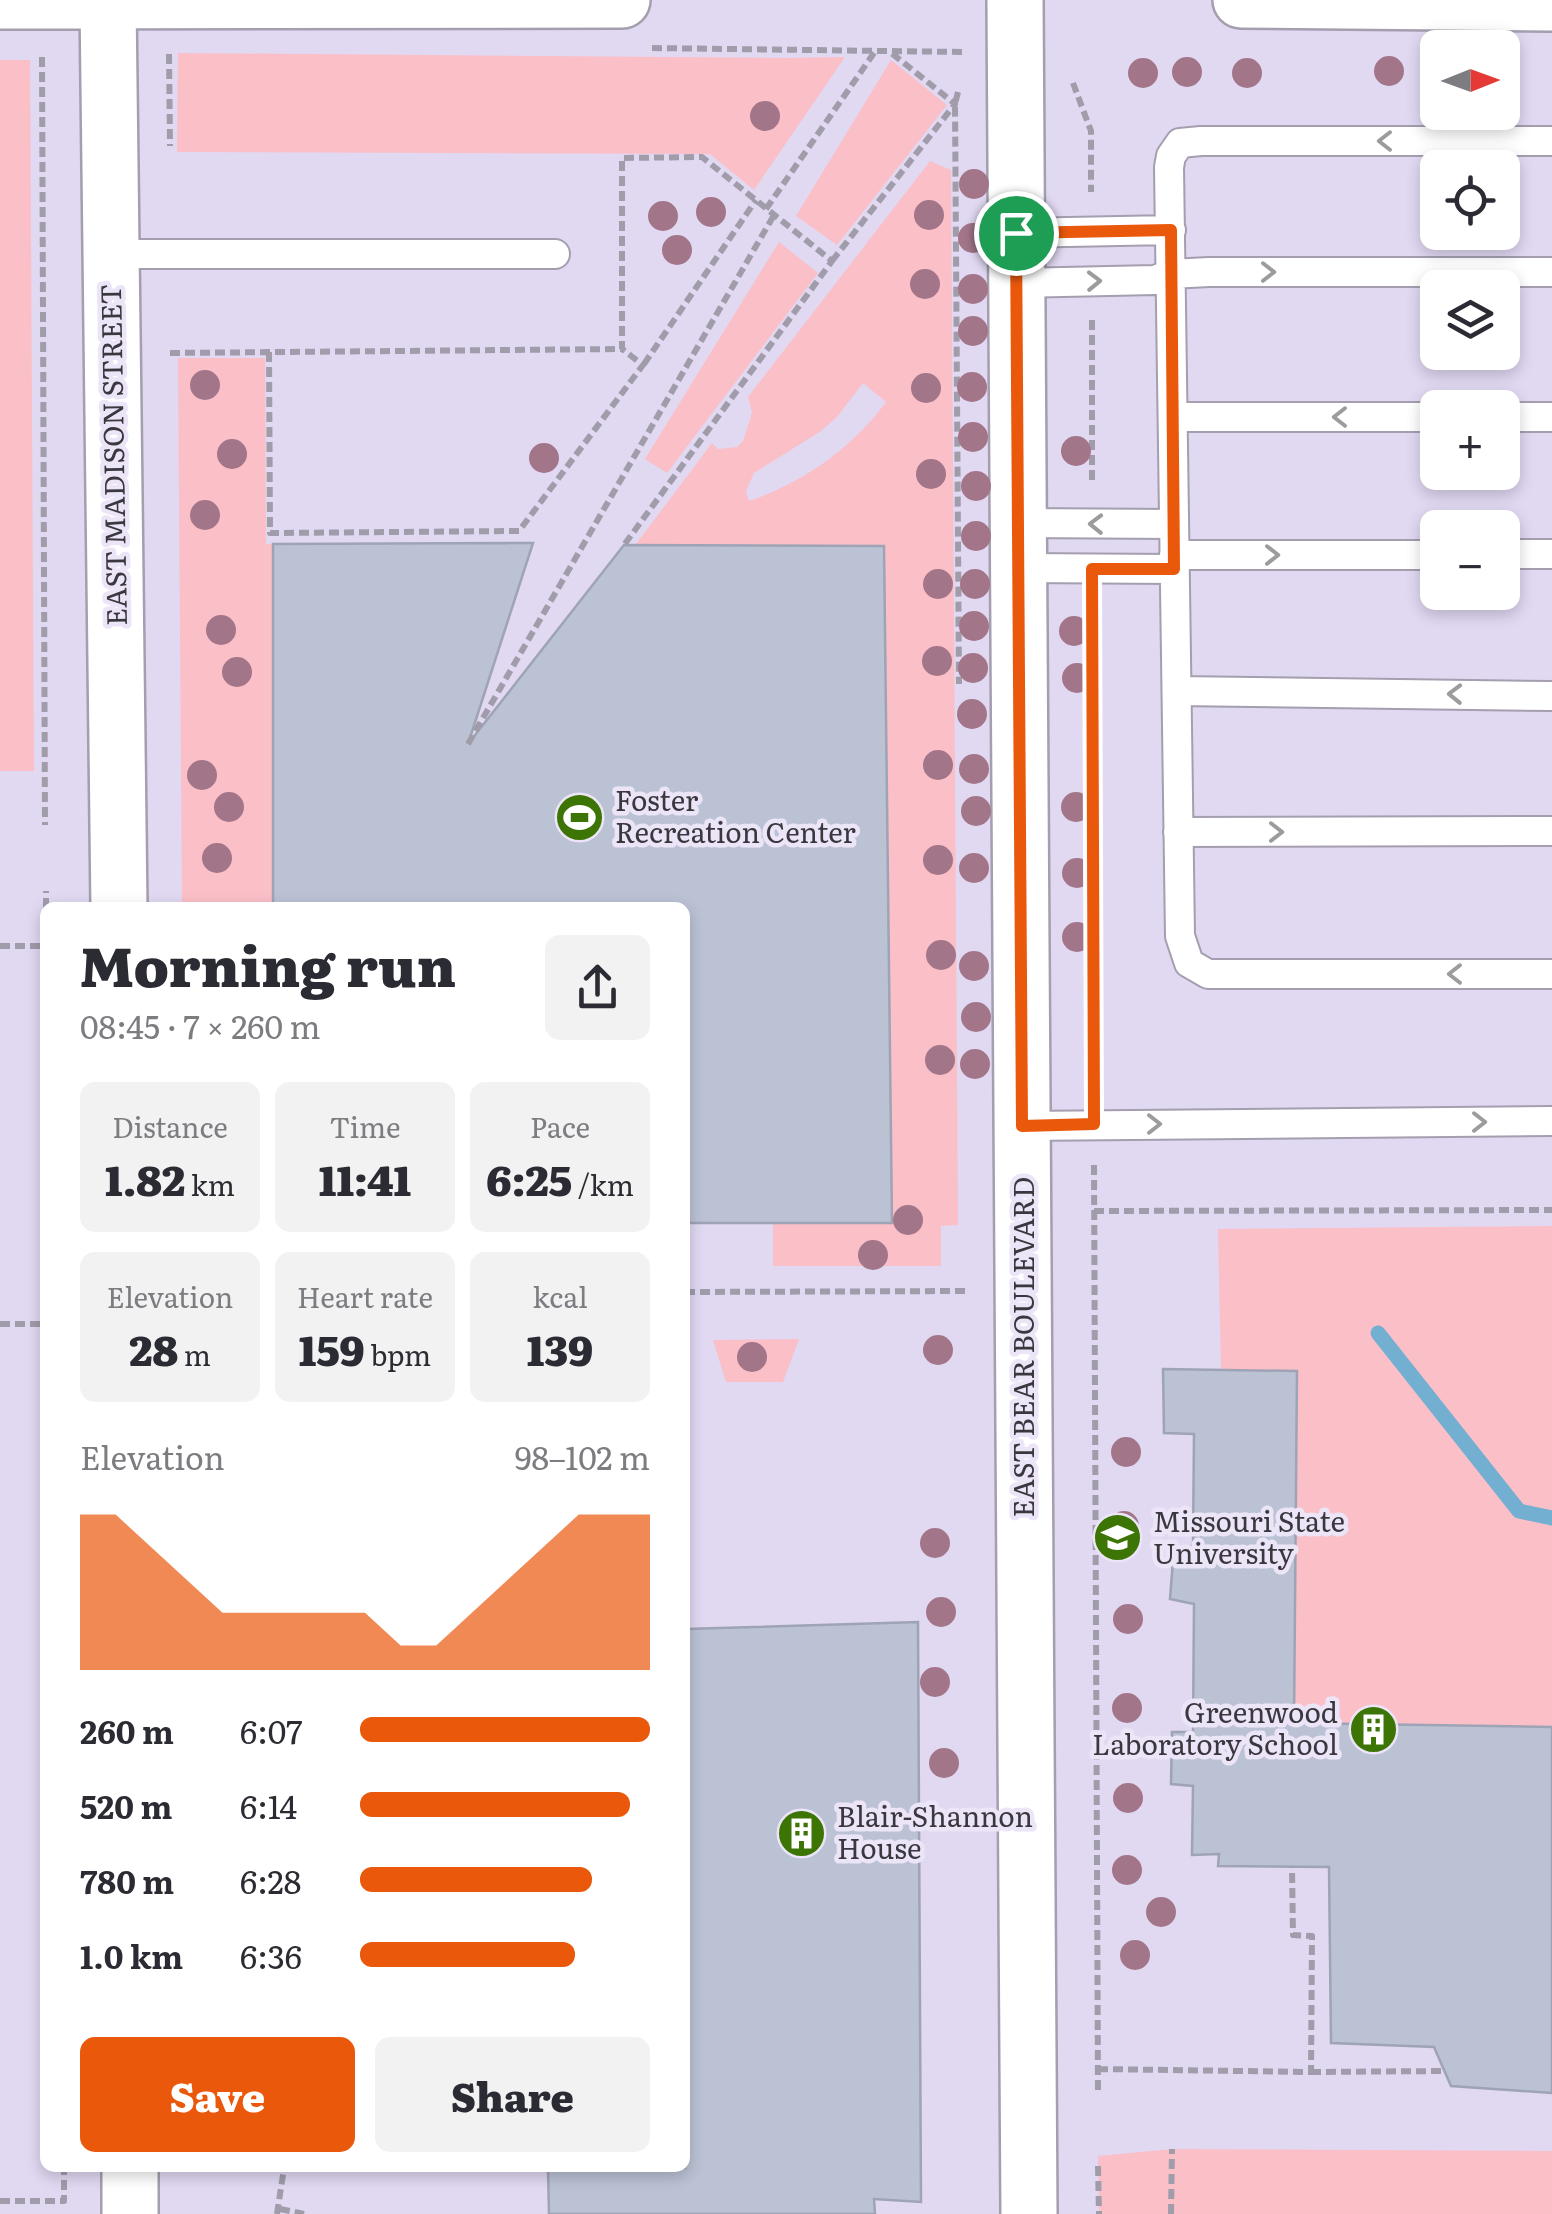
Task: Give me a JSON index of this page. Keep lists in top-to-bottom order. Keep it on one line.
{"streets":{"street":["EAST MADISON STREET","EAST BEAR BOULEVARD"]},"places":{"sports":["Foster Recreation Center"],"school or university":["Missouri State University"],"building":["Greenwood Laboratory School","Blair-Shannon House"]},"north":"right","page":{"map_buttons":["+","−"],"heading":["Morning run","08:45 · 7 × 260 m"],"stats":[["Distance","1.82 km"],["Time","11:41"],["Pace","6:25 /km"],["Elevation","28 m"],["Heart rate","159 bpm"],["kcal","139"]],"chart":["Elevation","98–102 m"],"list":[{"name":"260 m","note":"6:07"},{"name":"520 m","note":"6:14"},{"name":"780 m","note":"6:28"},{"name":"1.0 km","note":"6:36"}],"buttons":["Save","Share"]}}
